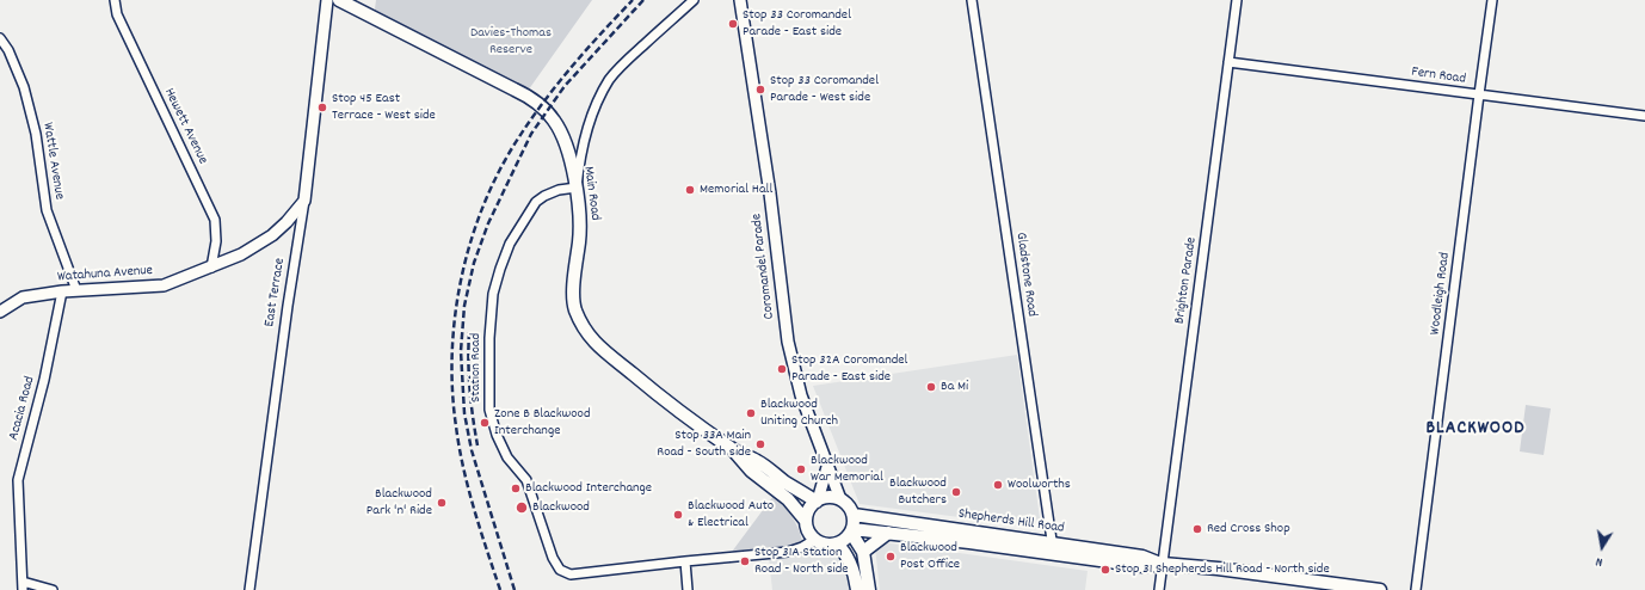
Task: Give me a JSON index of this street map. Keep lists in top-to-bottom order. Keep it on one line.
{"streets":{"main road":["Main Road","Shepherds Hill Road"],"street":["Fern Road","Hewett Avenue","Wattle Avenue","Coromandel Parade","Watahuna Avenue","Gladstone Road","Brighton Parade","East Terrace","Woodleigh Road","Station Road","Acacia Road"]},"crossings":[["Fern Road","Brighton Parade"],["Fern Road","Woodleigh Road"],["Hewett Avenue","Watahuna Avenue"],["Wattle Avenue","Watahuna Avenue"],["Main Road","Coromandel Parade"],["Main Road","Station Road"],["Main Road","Shepherds Hill Road"],["Coromandel Parade","Station Road"],["Coromandel Parade","Shepherds Hill Road"],["Watahuna Avenue","East Terrace"],["Watahuna Avenue","Acacia Road"],["Gladstone Road","Shepherds Hill Road"],["Brighton Parade","Shepherds Hill Road"],["Station Road","Shepherds Hill Road"]],"districts":["BLACKWOOD"],"parks":["Davies-Thomas Reserve"],"places":["Stop 33 Coromandel Parade - East side","Stop 33 Coromandel Parade - West side","Stop 45 East Terrace - West side","Memorial Hall","Stop 32A Coromandel Parade - East side","Ba Mi","Blackwood Uniting Church","Zone B Blackwood Interchange","Stop 33A Main Road - South side","Blackwood War Memorial","Woolworths","Blackwood Interchange","Blackwood Butchers","Blackwood Park 'n' Ride","Blackwood","Blackwood Auto & Electrical","Red Cross Shop","Blackwood Post Office","Stop 31A Station Road - North side","Stop 31 Shepherds Hill Road - North side"],"north":"bottom"}
